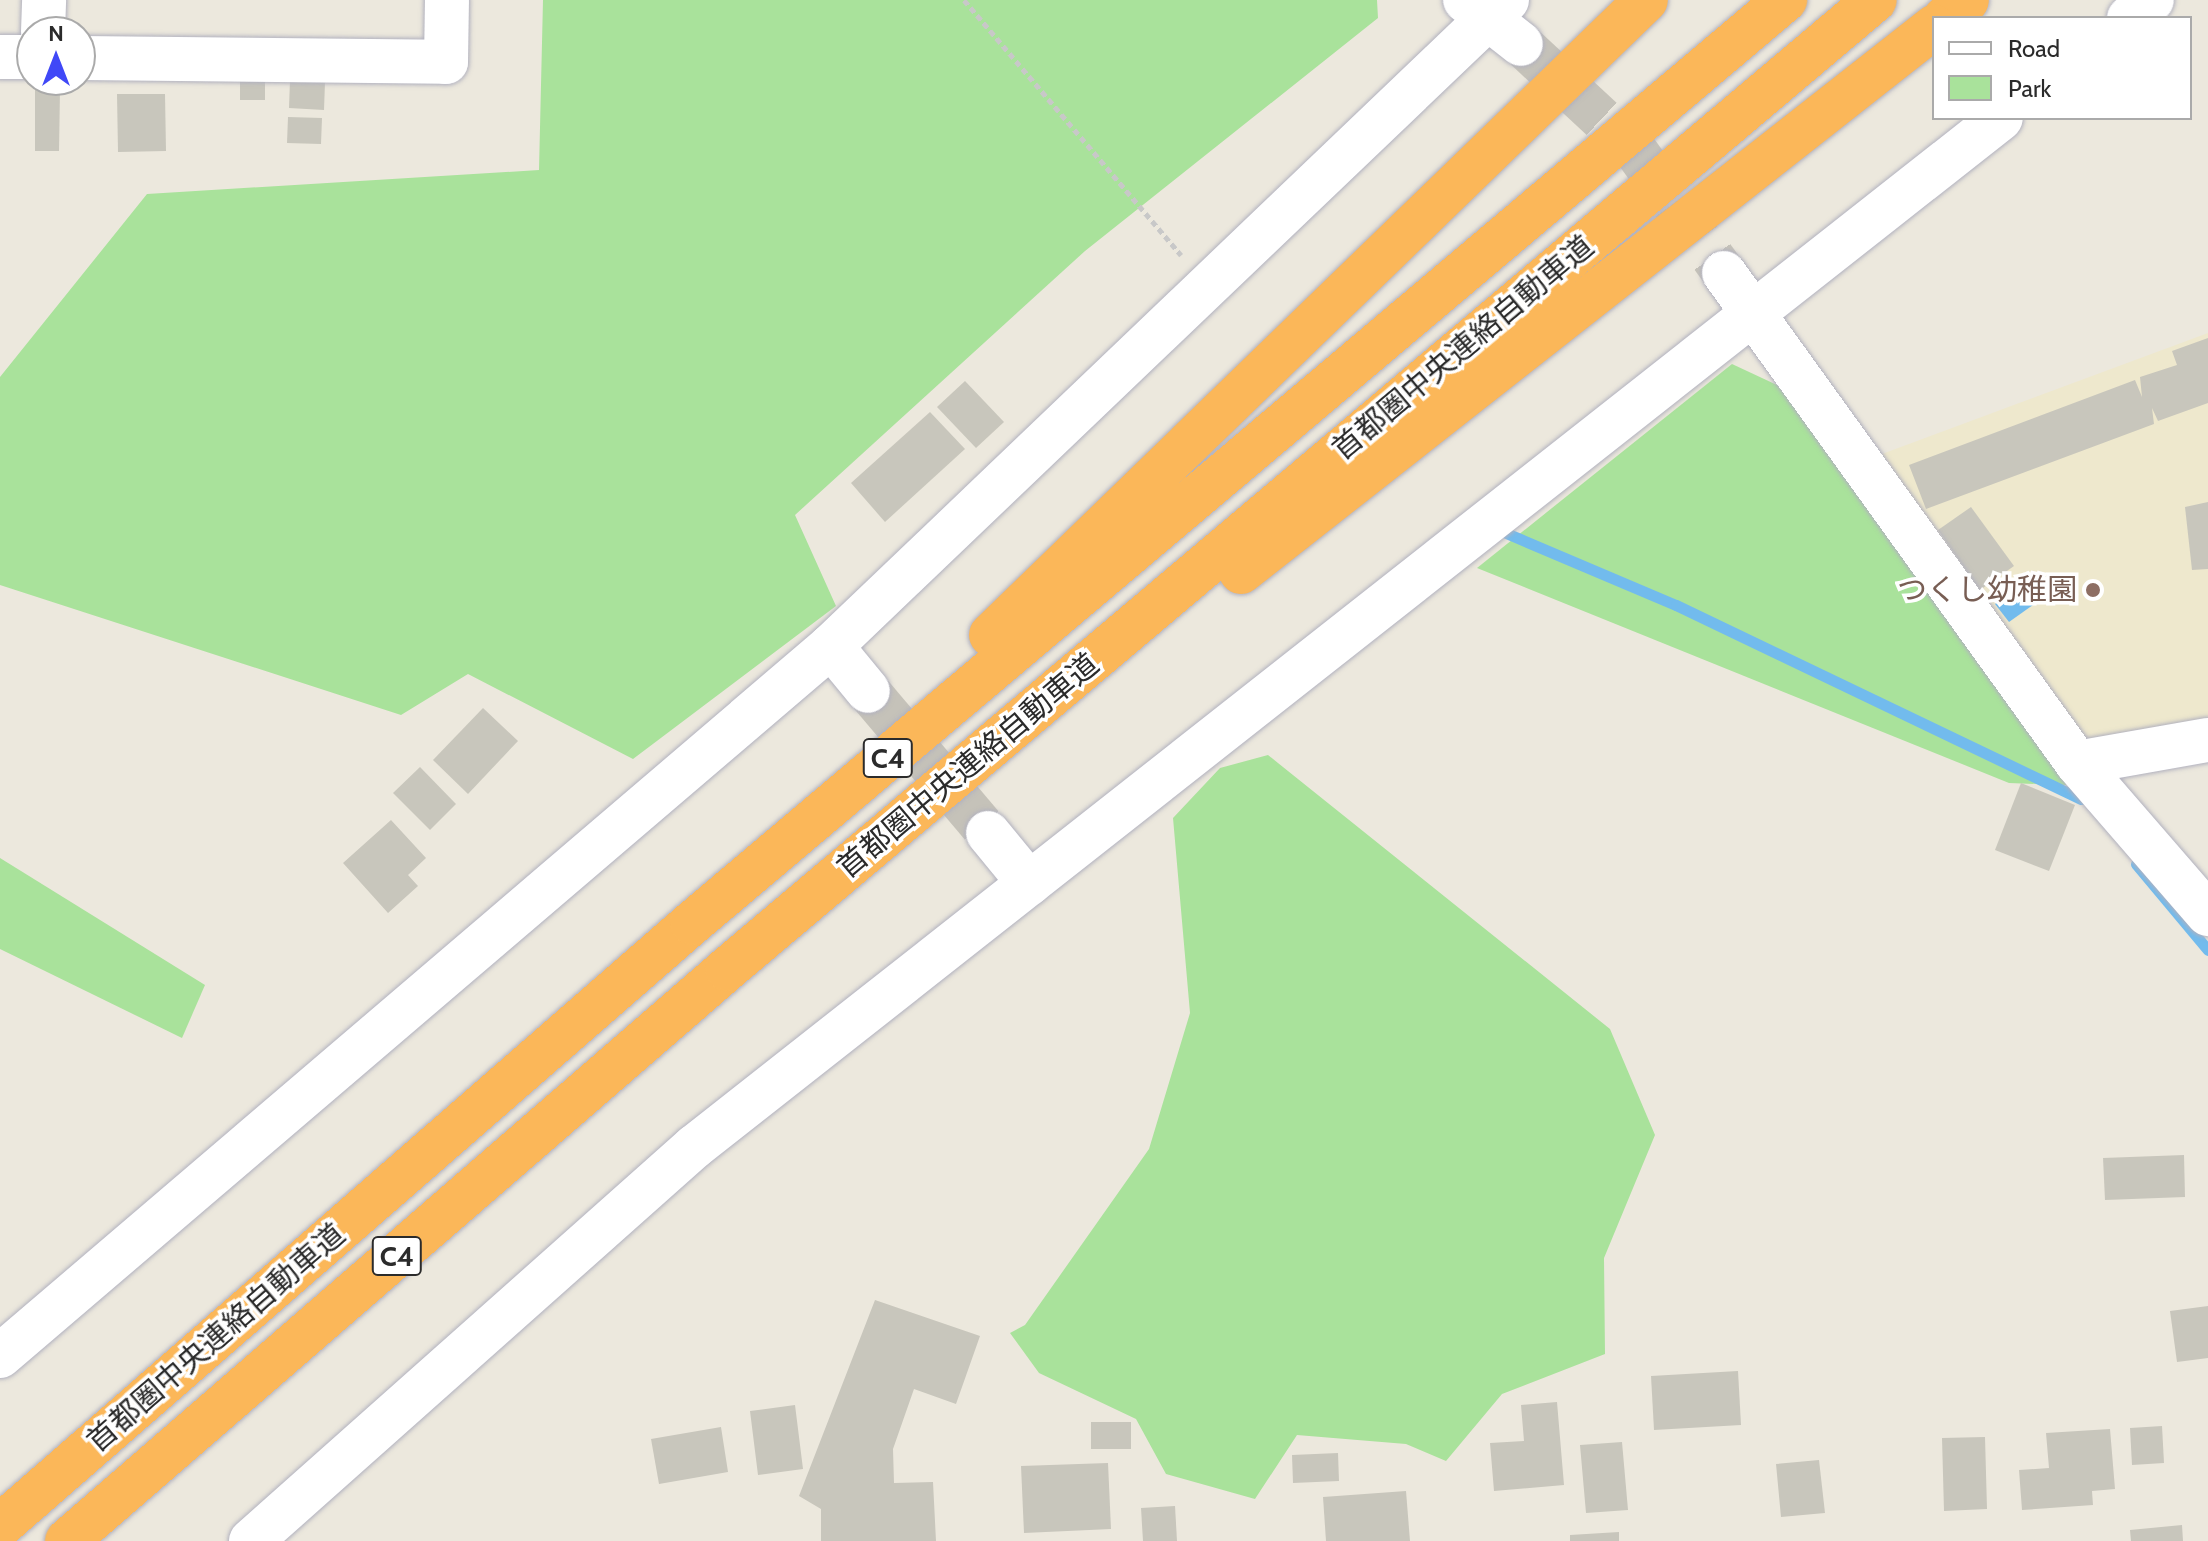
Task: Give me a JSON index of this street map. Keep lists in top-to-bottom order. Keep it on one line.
{"streets":{"highway":["首都圏中央連絡自動車道","C4"]},"places":["つくし幼稚園"],"legend":["Road","Park"],"north":"top"}
